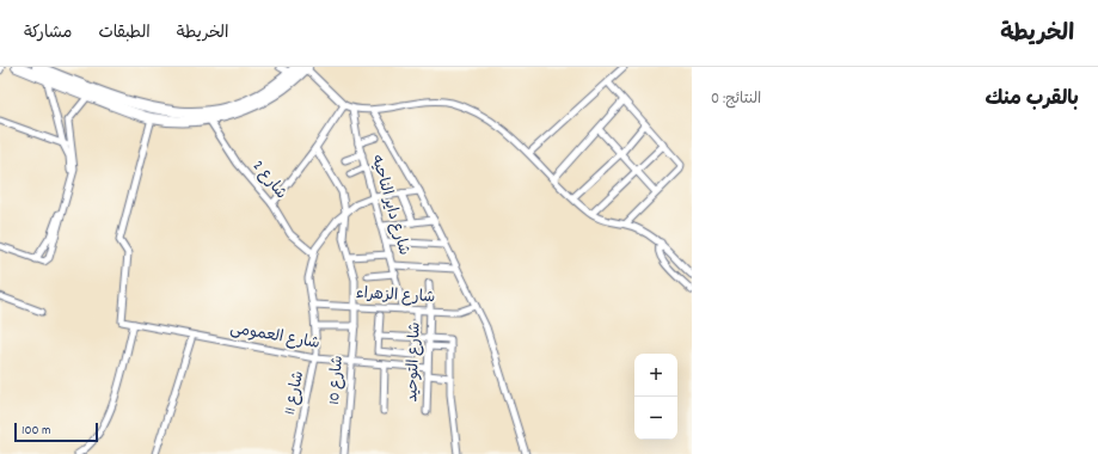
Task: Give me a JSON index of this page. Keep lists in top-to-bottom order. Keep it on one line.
{"streets":{"street":["شارع 2","شارع داير الناحيه","شارع الزهراء","شارع العمومى","شارع التوحيد","شارع 10","شارع 11"]},"crossings":[["شارع 2","شارع 11"],["شارع داير الناحيه","شارع الزهراء"],["شارع الزهراء","شارع التوحيد"],["شارع الزهراء","شارع 10"],["شارع الزهراء","شارع 11"],["شارع العمومى","شارع التوحيد"],["شارع العمومى","شارع 10"],["شارع العمومى","شارع 11"]],"scale_bar":"100 m","page":{"header":"الخريطة","nav":["الخريطة","الطبقات","مشاركة"],"heading":["بالقرب منك","النتائج: 0"],"map_buttons":["+","−"],"scale":"100 m"}}
